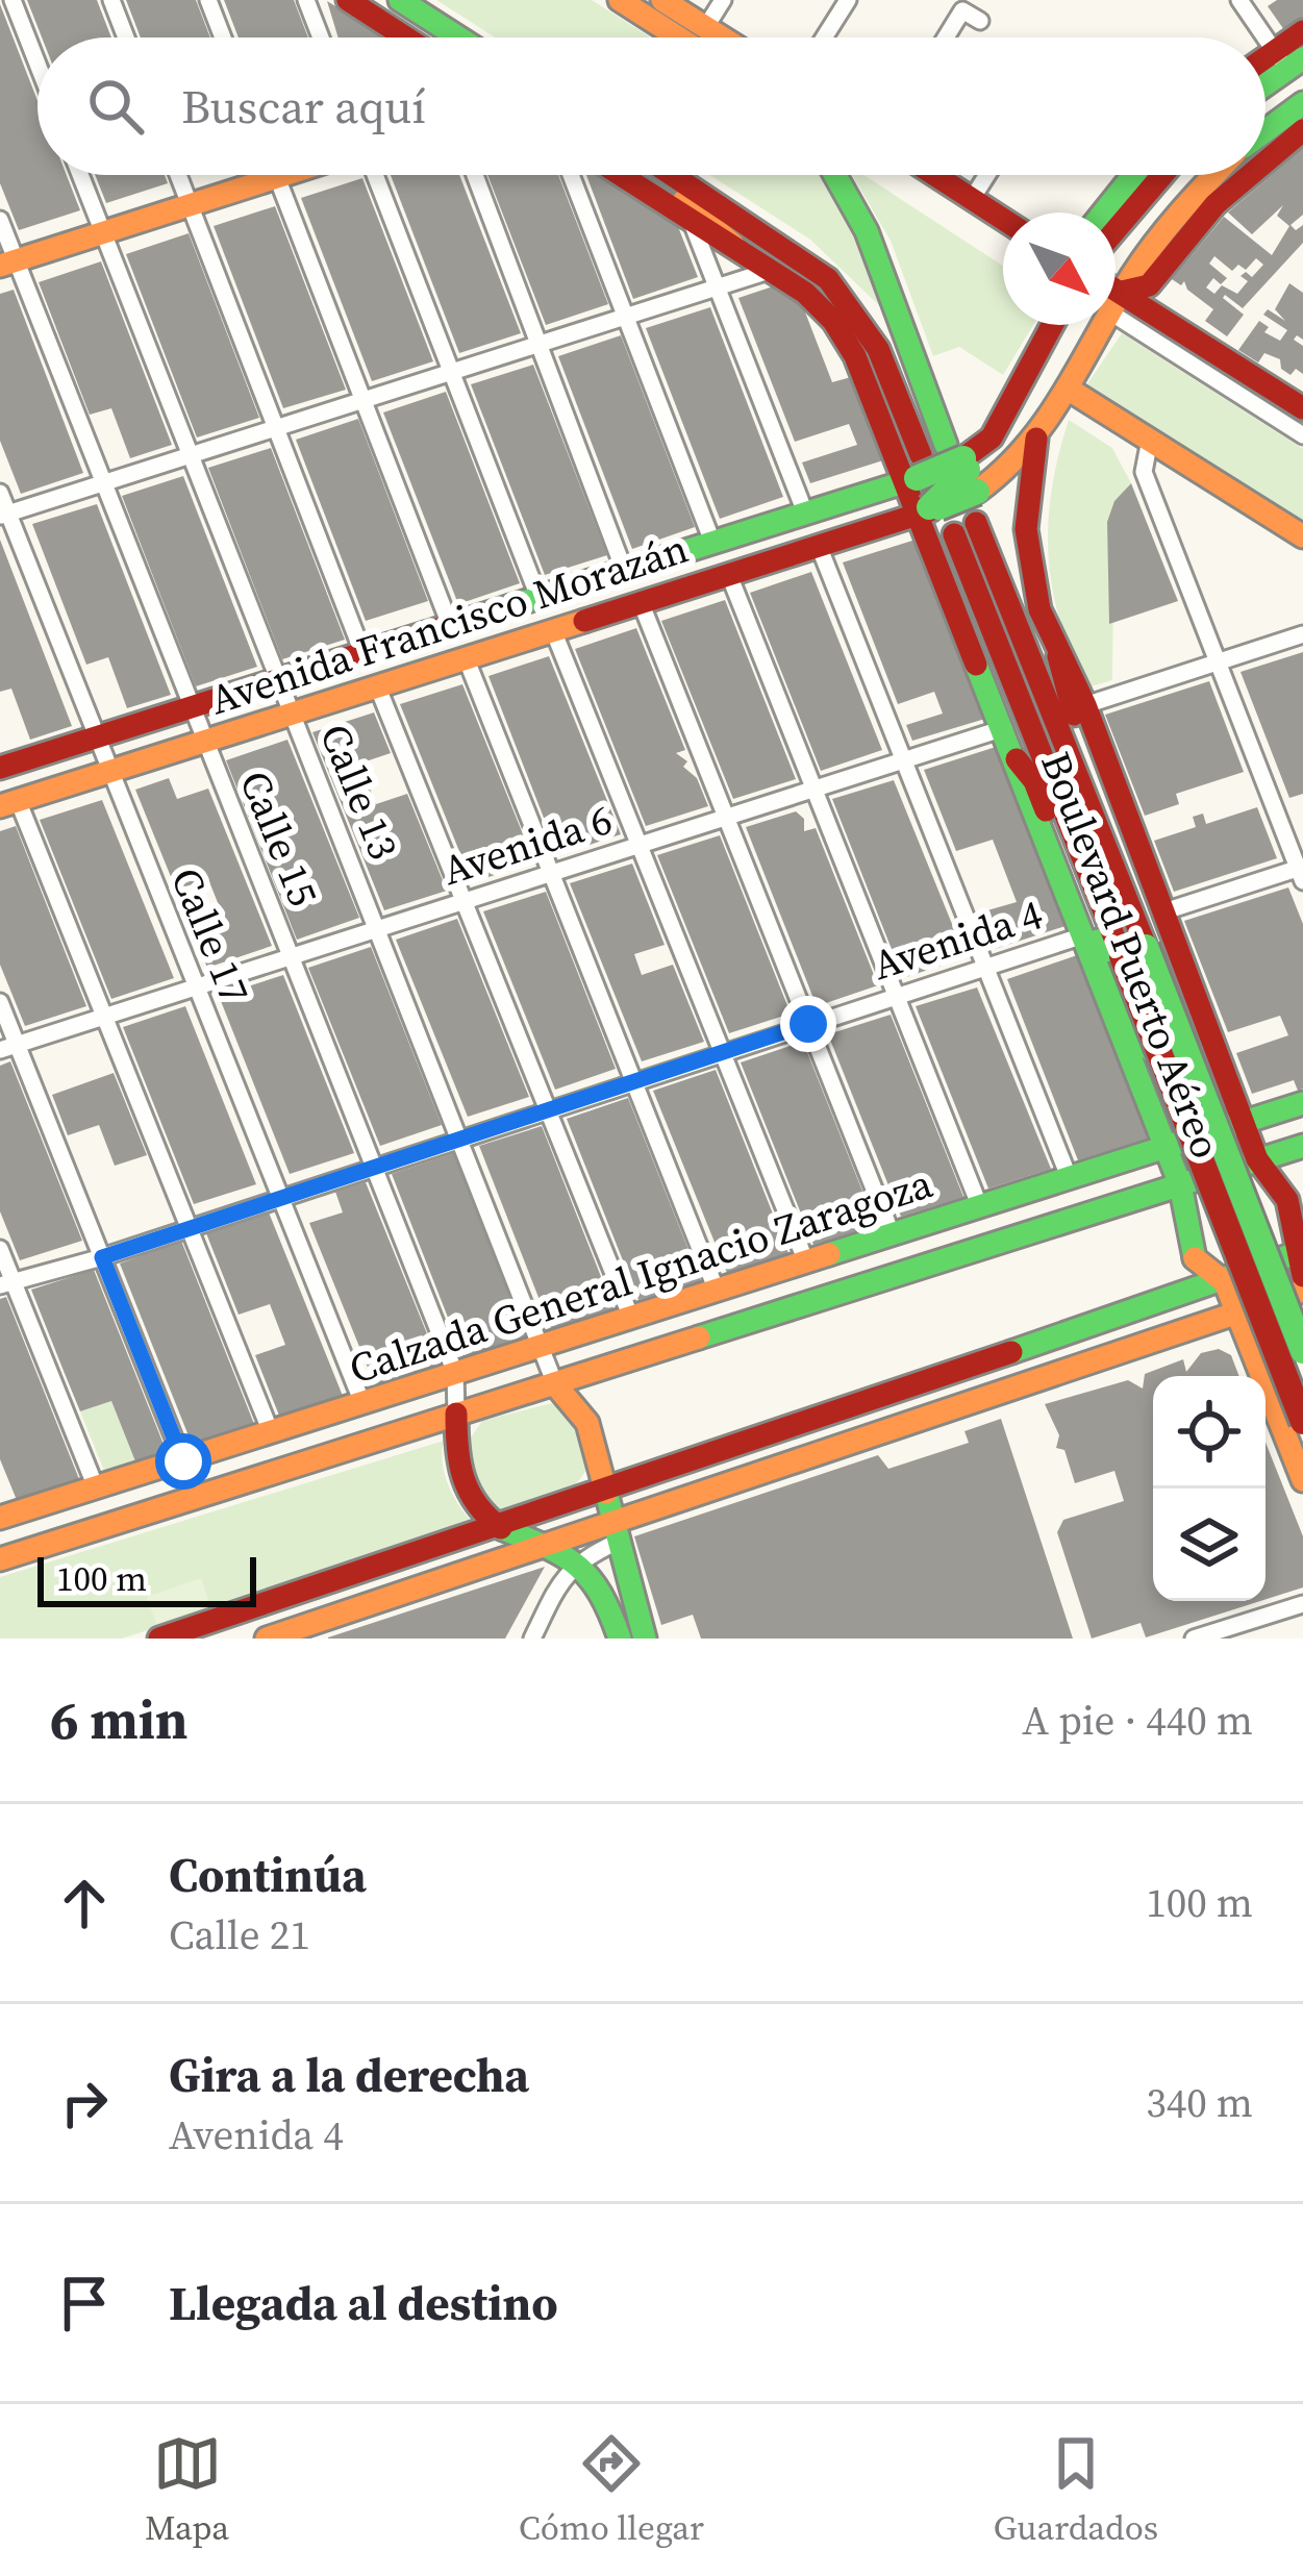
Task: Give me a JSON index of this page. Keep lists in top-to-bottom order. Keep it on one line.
{"streets":{"main road":["Avenida Francisco Morazán","Boulevard Puerto Aéreo","Calzada General Ignacio Zaragoza"],"street":["Calle 13","Calle 15","Avenida 6","Calle 17","Avenida 4"]},"crossings":[["Avenida Francisco Morazán","Calle 13"],["Avenida Francisco Morazán","Calle 15"],["Avenida Francisco Morazán","Calle 17"],["Avenida Francisco Morazán","Boulevard Puerto Aéreo"],["Calle 13","Calle 15"],["Calle 13","Avenida 6"],["Calle 13","Avenida 4"],["Calle 13","Calzada General Ignacio Zaragoza"],["Calle 15","Avenida 6"],["Calle 15","Avenida 4"],["Calle 15","Calzada General Ignacio Zaragoza"],["Avenida 6","Calle 17"],["Avenida 6","Boulevard Puerto Aéreo"],["Calle 17","Avenida 4"],["Calle 17","Calzada General Ignacio Zaragoza"],["Avenida 4","Boulevard Puerto Aéreo"],["Boulevard Puerto Aéreo","Calzada General Ignacio Zaragoza"]],"scale_bar":"100 m","north":"bottom right","page":{"search":"Buscar aquí","scale":"100 m","heading":["6 min","A pie · 440 m"],"list":[["Continúa","Calle 21","100 m"],["Gira a la derecha","Avenida 4","340 m"],"Llegada al destino"],"nav":["Mapa","Cómo llegar","Guardados"]}}
